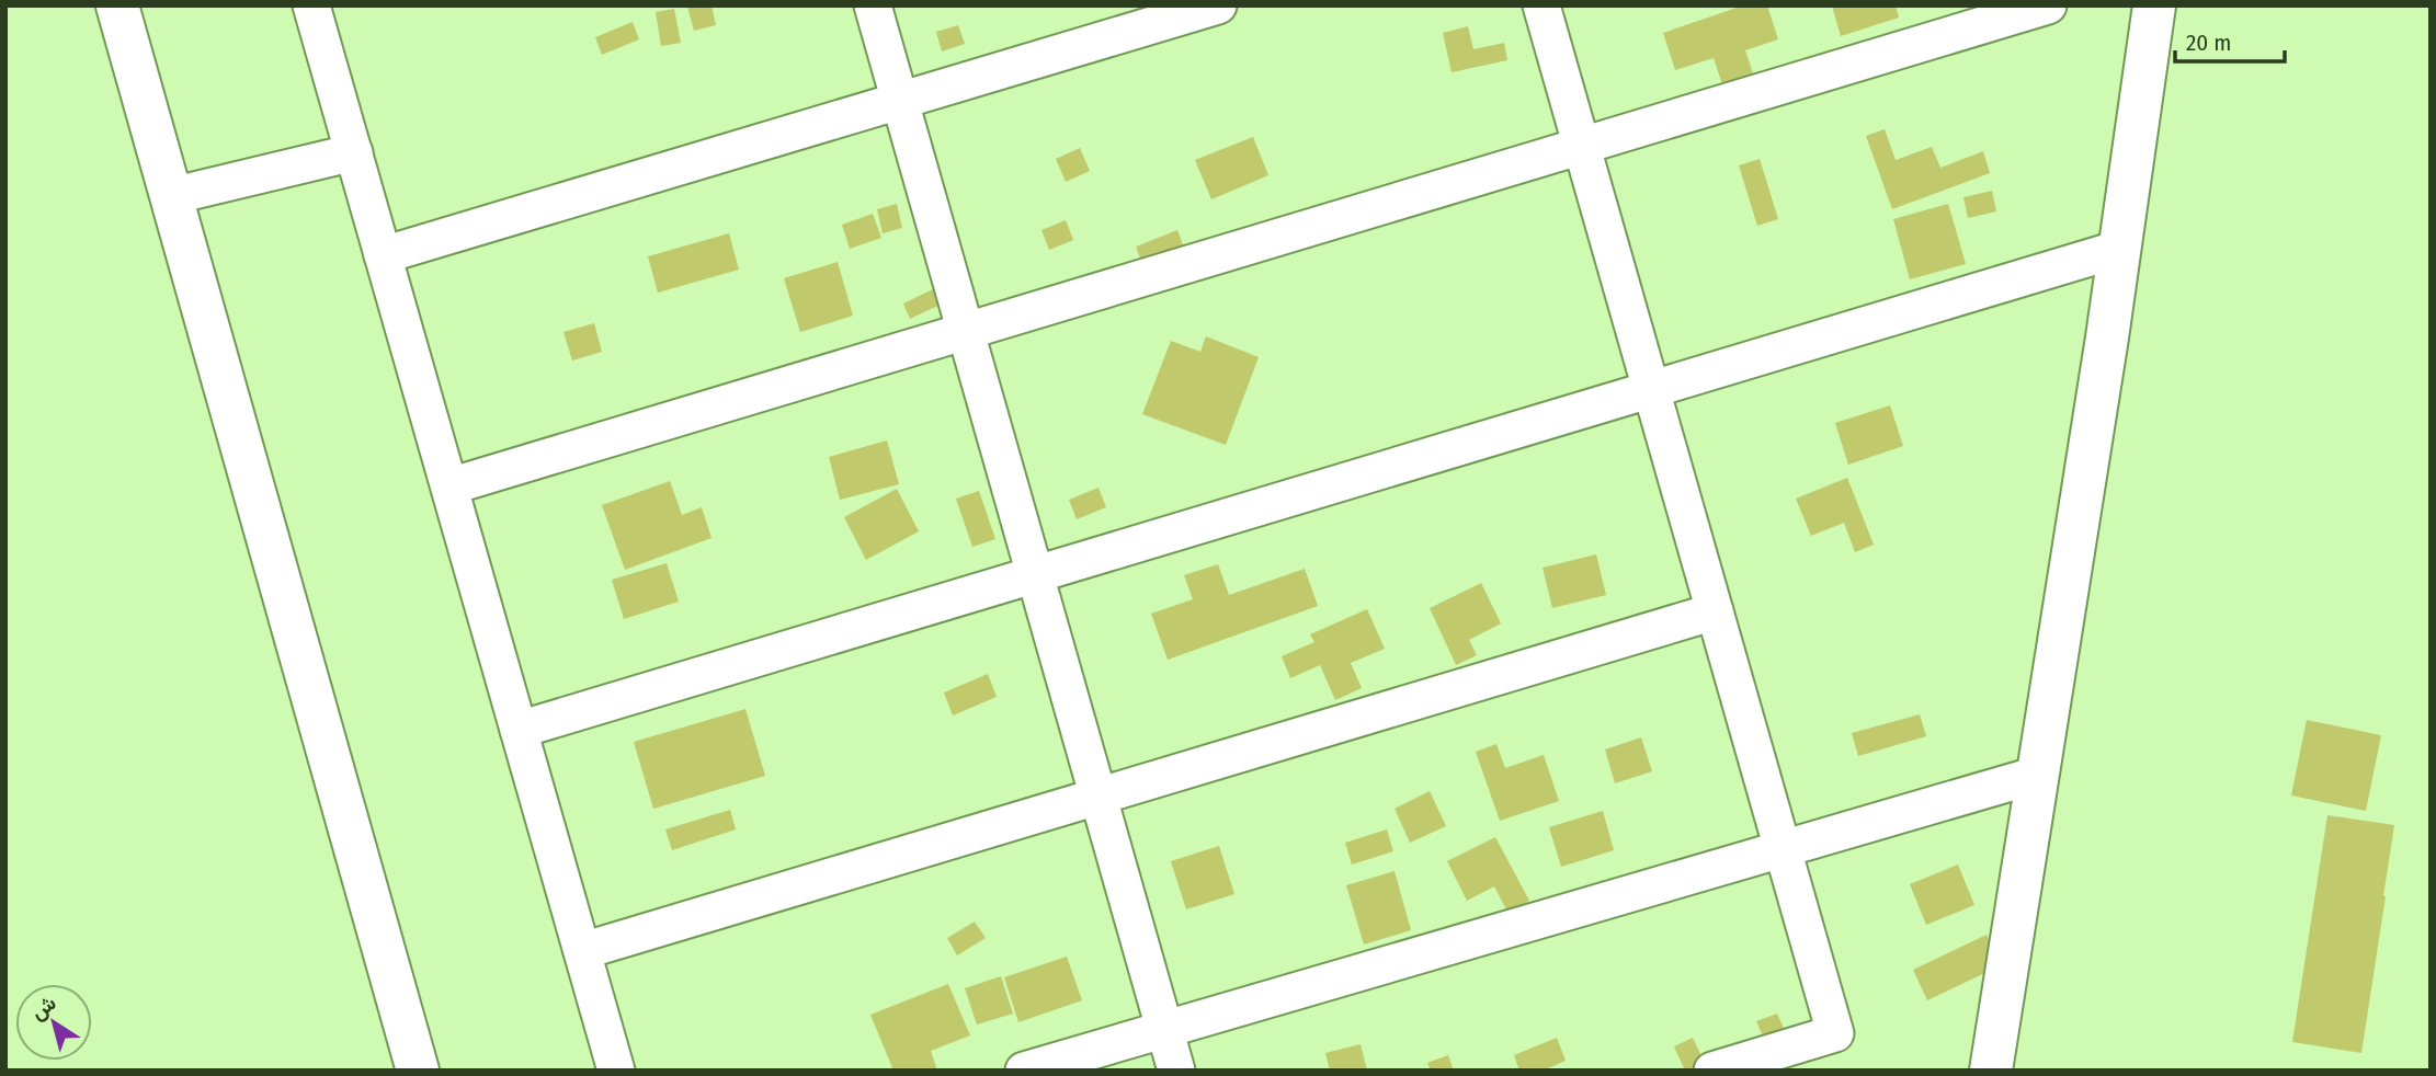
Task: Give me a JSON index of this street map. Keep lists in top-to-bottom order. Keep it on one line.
{"scale_bar":"20 m","north":"top left"}
